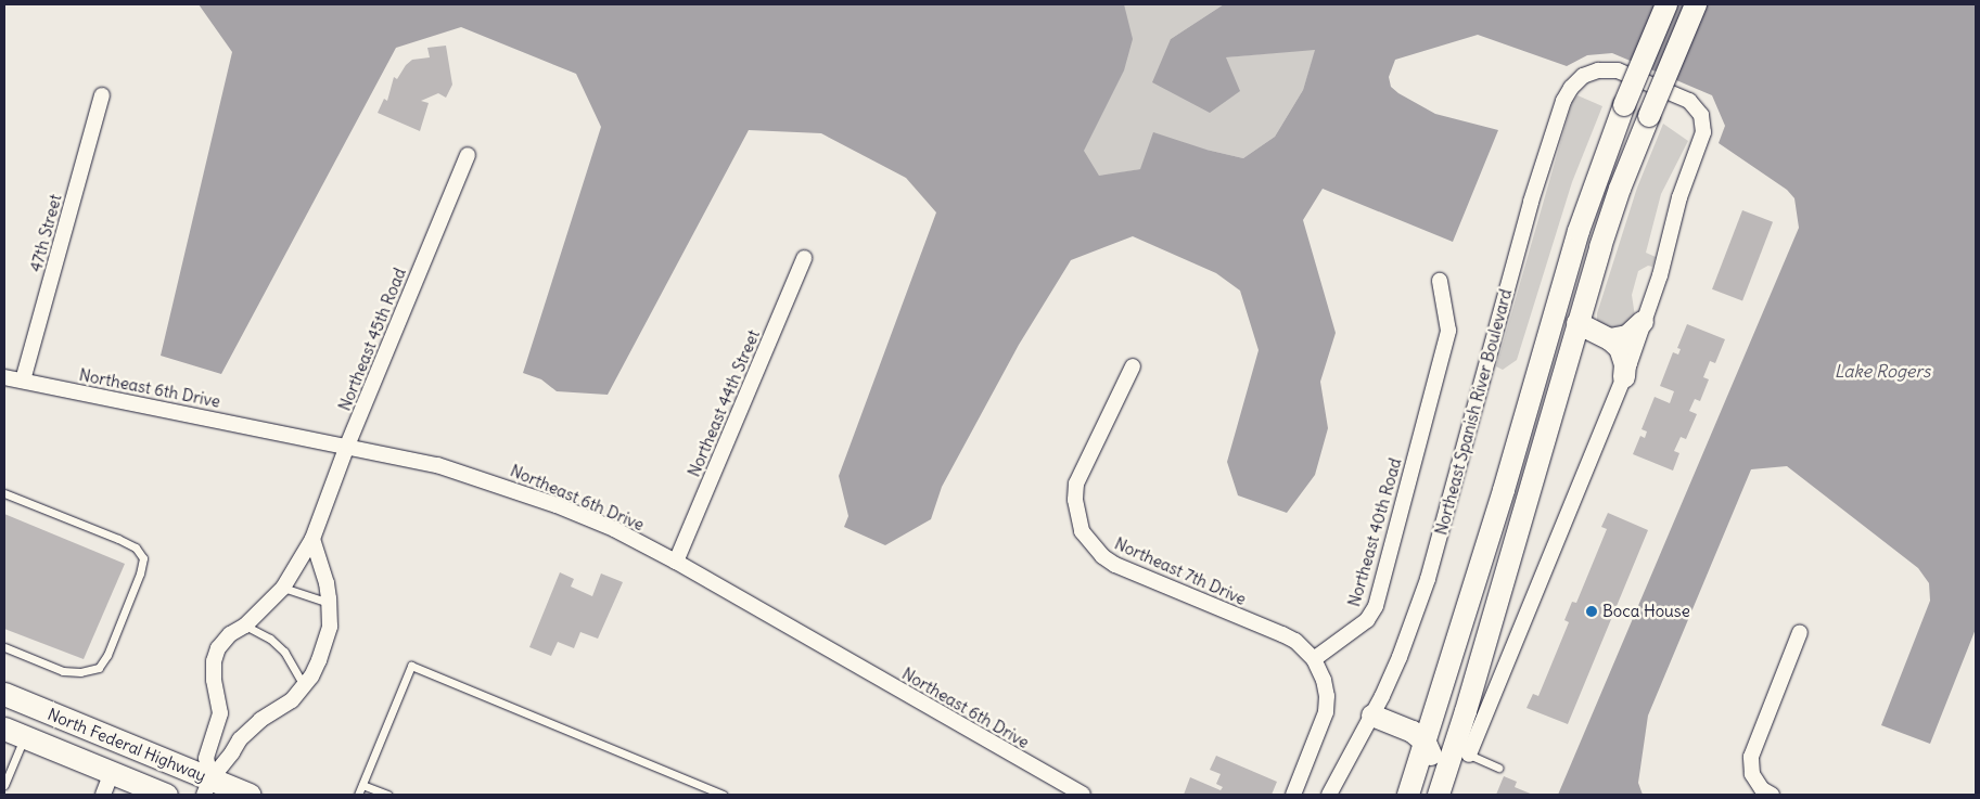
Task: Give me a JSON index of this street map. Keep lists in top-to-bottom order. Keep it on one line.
{"streets":{"main road":["Northeast Spanish River Boulevard","North Federal Highway"],"street":["47th Street","Northeast 45th Road","Northeast 6th Drive","Northeast 44th Street","Northeast 40th Road","Northeast 7th Drive"]},"crossings":[["47th Street","Northeast 6th Drive"],["Northeast 45th Road","Northeast 6th Drive"],["Northeast 45th Road","North Federal Highway"],["Northeast 6th Drive","Northeast 44th Street"],["Northeast 40th Road","Northeast 7th Drive"]],"water":["Lake Rogers"],"places":["Boca House"]}
